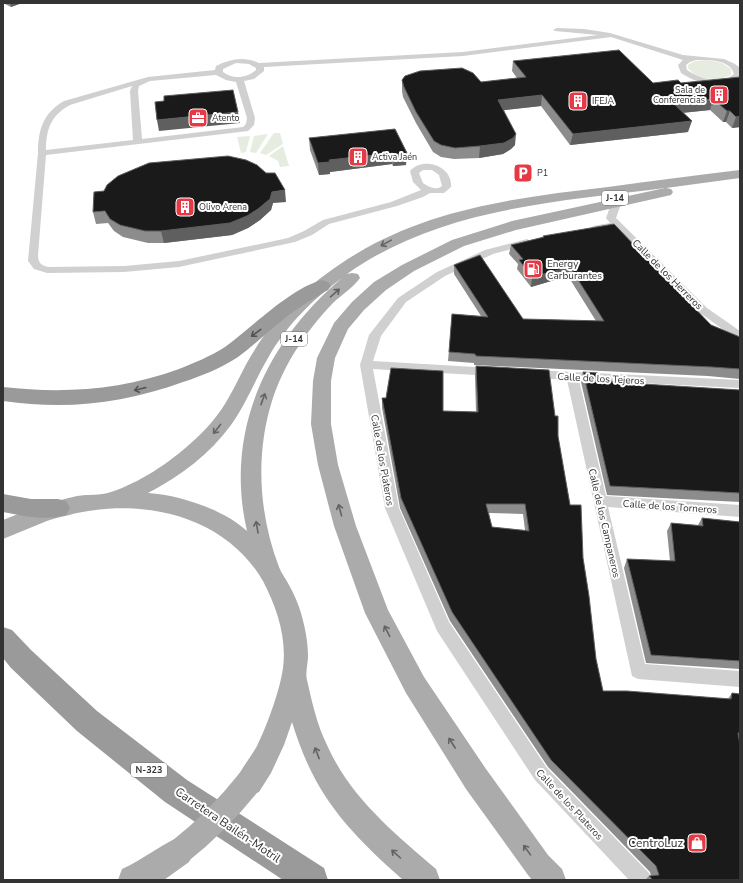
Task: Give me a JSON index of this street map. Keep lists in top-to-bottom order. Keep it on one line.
{"streets":{"highway":["N-323","Carretera Bailén-Motril"],"main road":["J-14"],"street":["Calle de los Herreros","Calle de los Tejeros","Calle de los Plateros","Calle de los Torneros","Calle de los Campaneros"]},"crossings":[["Calle de los Tejeros","Calle de los Campaneros"],["Calle de los Torneros","Calle de los Campaneros"]],"places":{"building":["Sala de Conferencias","IFEJA","Activa Jaén","Olivo Arena"],"office":["Atento"],"parking":["P1"],"fuel station":["Energy Carburantes"],"shop":["CentroLuz"]}}
